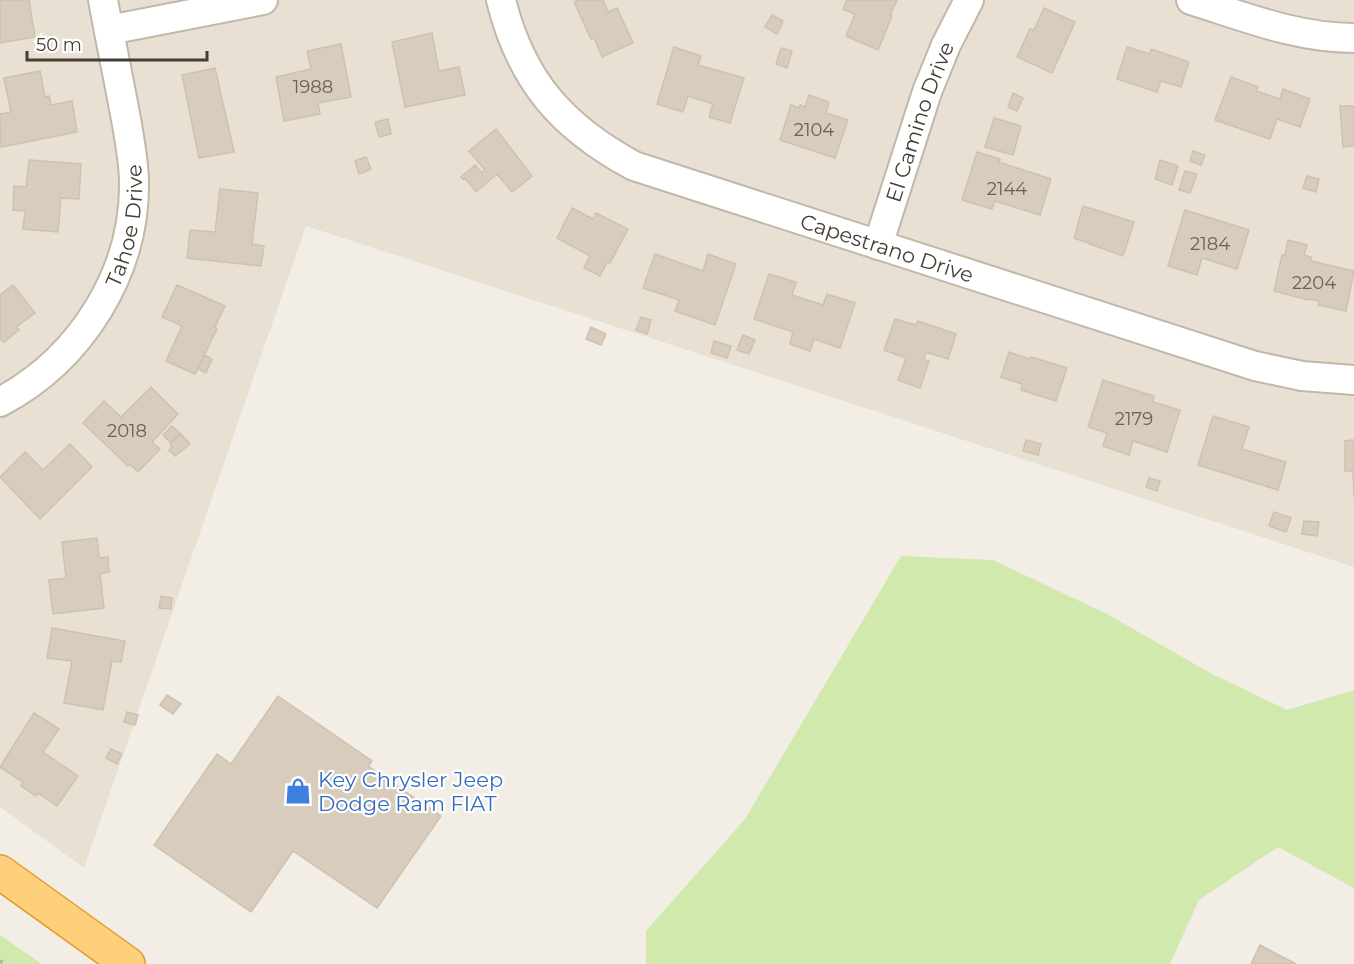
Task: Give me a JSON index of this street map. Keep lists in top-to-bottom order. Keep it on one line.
{"streets":{"street":["El Camino Drive","Tahoe Drive","Capestrano Drive"]},"crossings":[["El Camino Drive","Capestrano Drive"]],"places":{"shop":["Key Chrysler Jeep Dodge Ram FIAT"]},"house_numbers":["1988","2104","2144","2184","2204","2179","2018"],"scale_bar":"50 m"}
